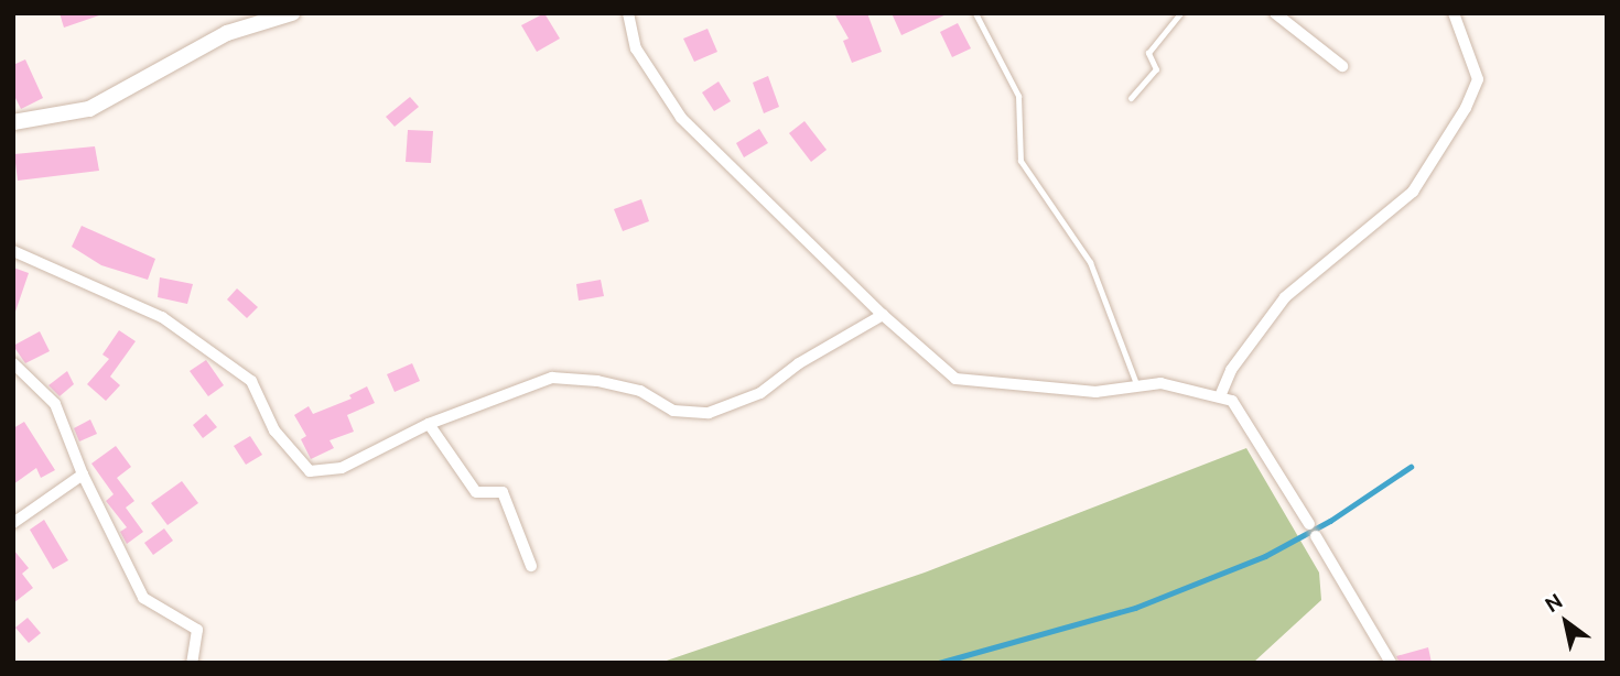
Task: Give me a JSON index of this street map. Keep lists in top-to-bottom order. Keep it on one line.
{"north":"top left"}
